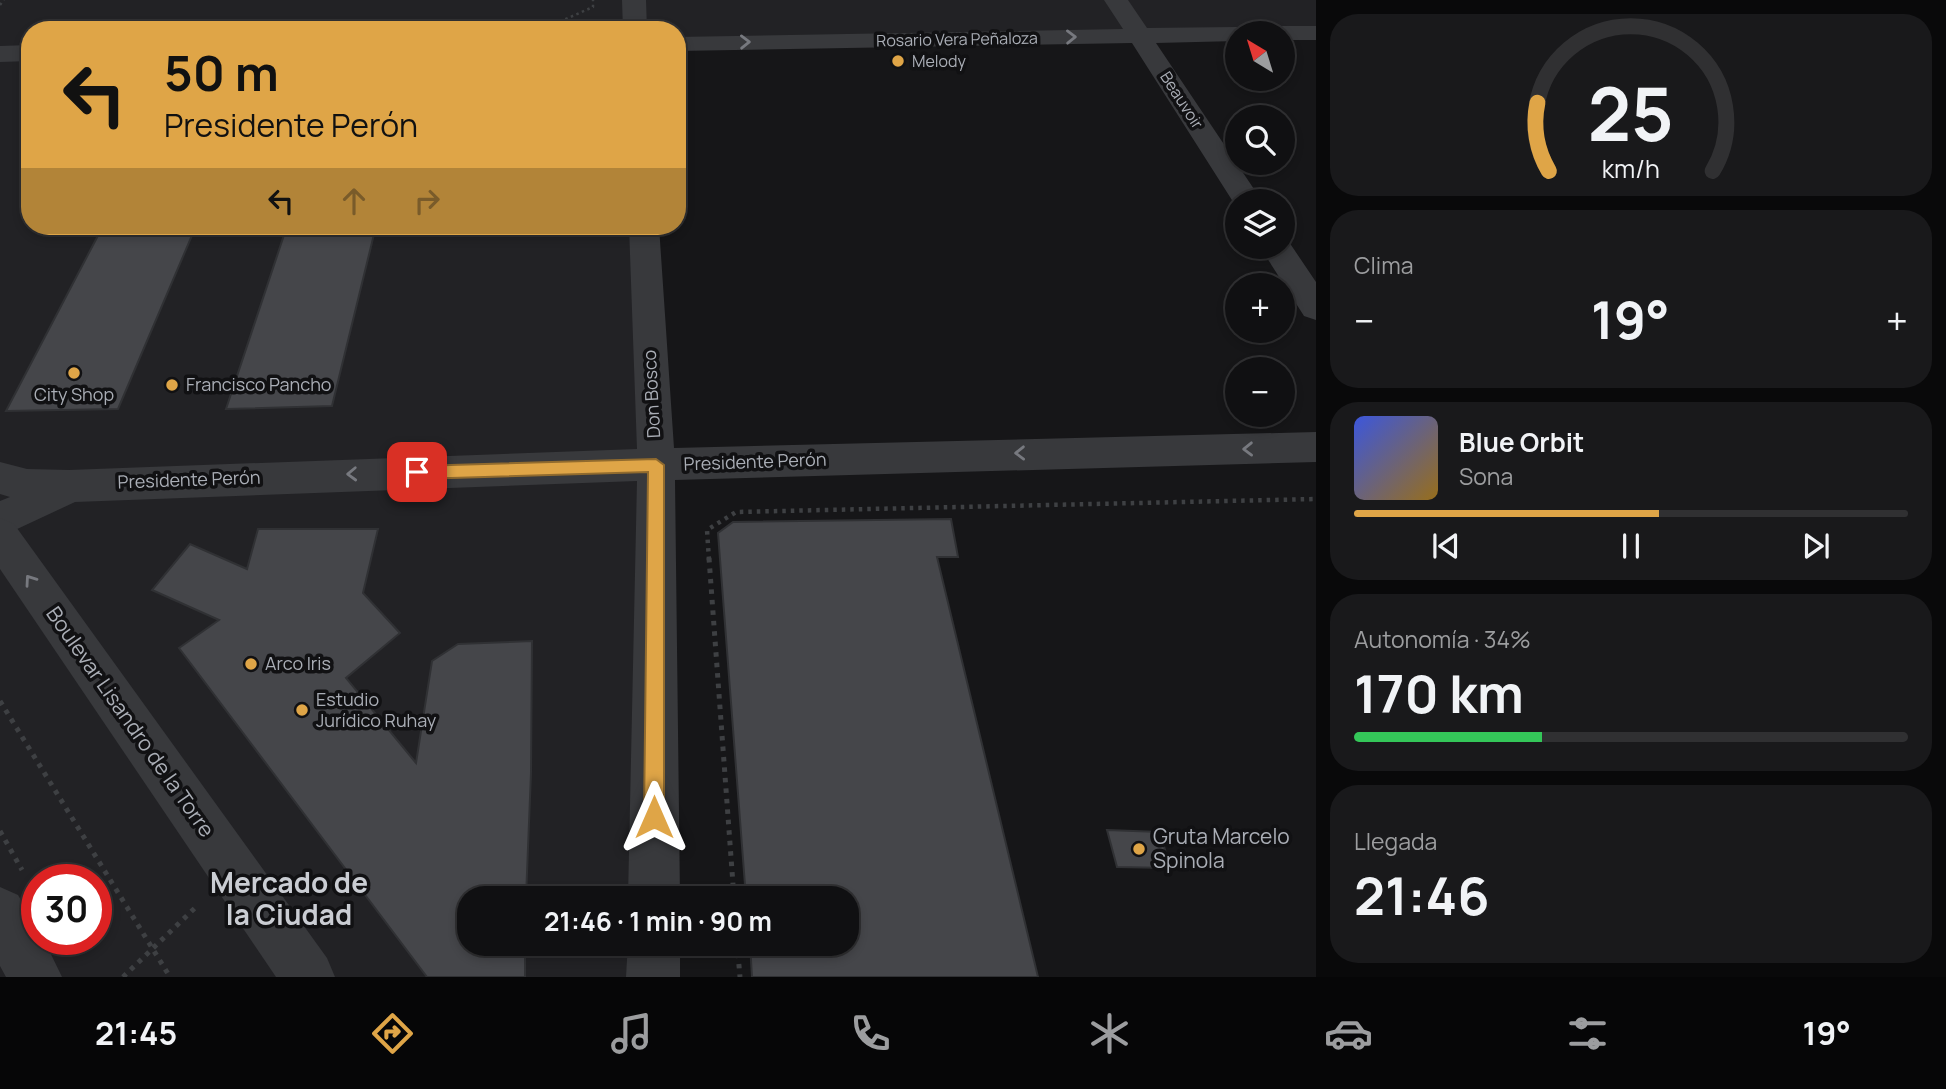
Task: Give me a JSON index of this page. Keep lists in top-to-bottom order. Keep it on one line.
{"streets":{"street":["Rosario Vera Peñaloza","Beauvoir","Don Bosco","Presidente Perón","Boulevar Lisandro de la Torre"]},"crossings":[["Rosario Vera Peñaloza","Beauvoir"],["Don Bosco","Presidente Perón"]],"one_way":["Rosario Vera Peñaloza","Presidente Perón","Boulevar Lisandro de la Torre"],"districts":["Mercado de la Ciudad"],"places":["Melody","City Shop","Francisco Pancho","Arco Iris","Estudio Jurídico Ruhay","Gruta Marcelo Spinola"],"north":"top left","page":{"map_buttons":["+","−"],"turn":["50 m","Presidente Perón"],"tile":["Clima",["Autonomía · 34%","170 km"],["Llegada","21:46"]],"heat":["−","19°","+"],"song":["Blue Orbit","Sona"],"limit":"30","trip":"21:46 · 1 min · 90 m","tabs":["21:45","19°"],"gauge":["25","km/h"]}}
